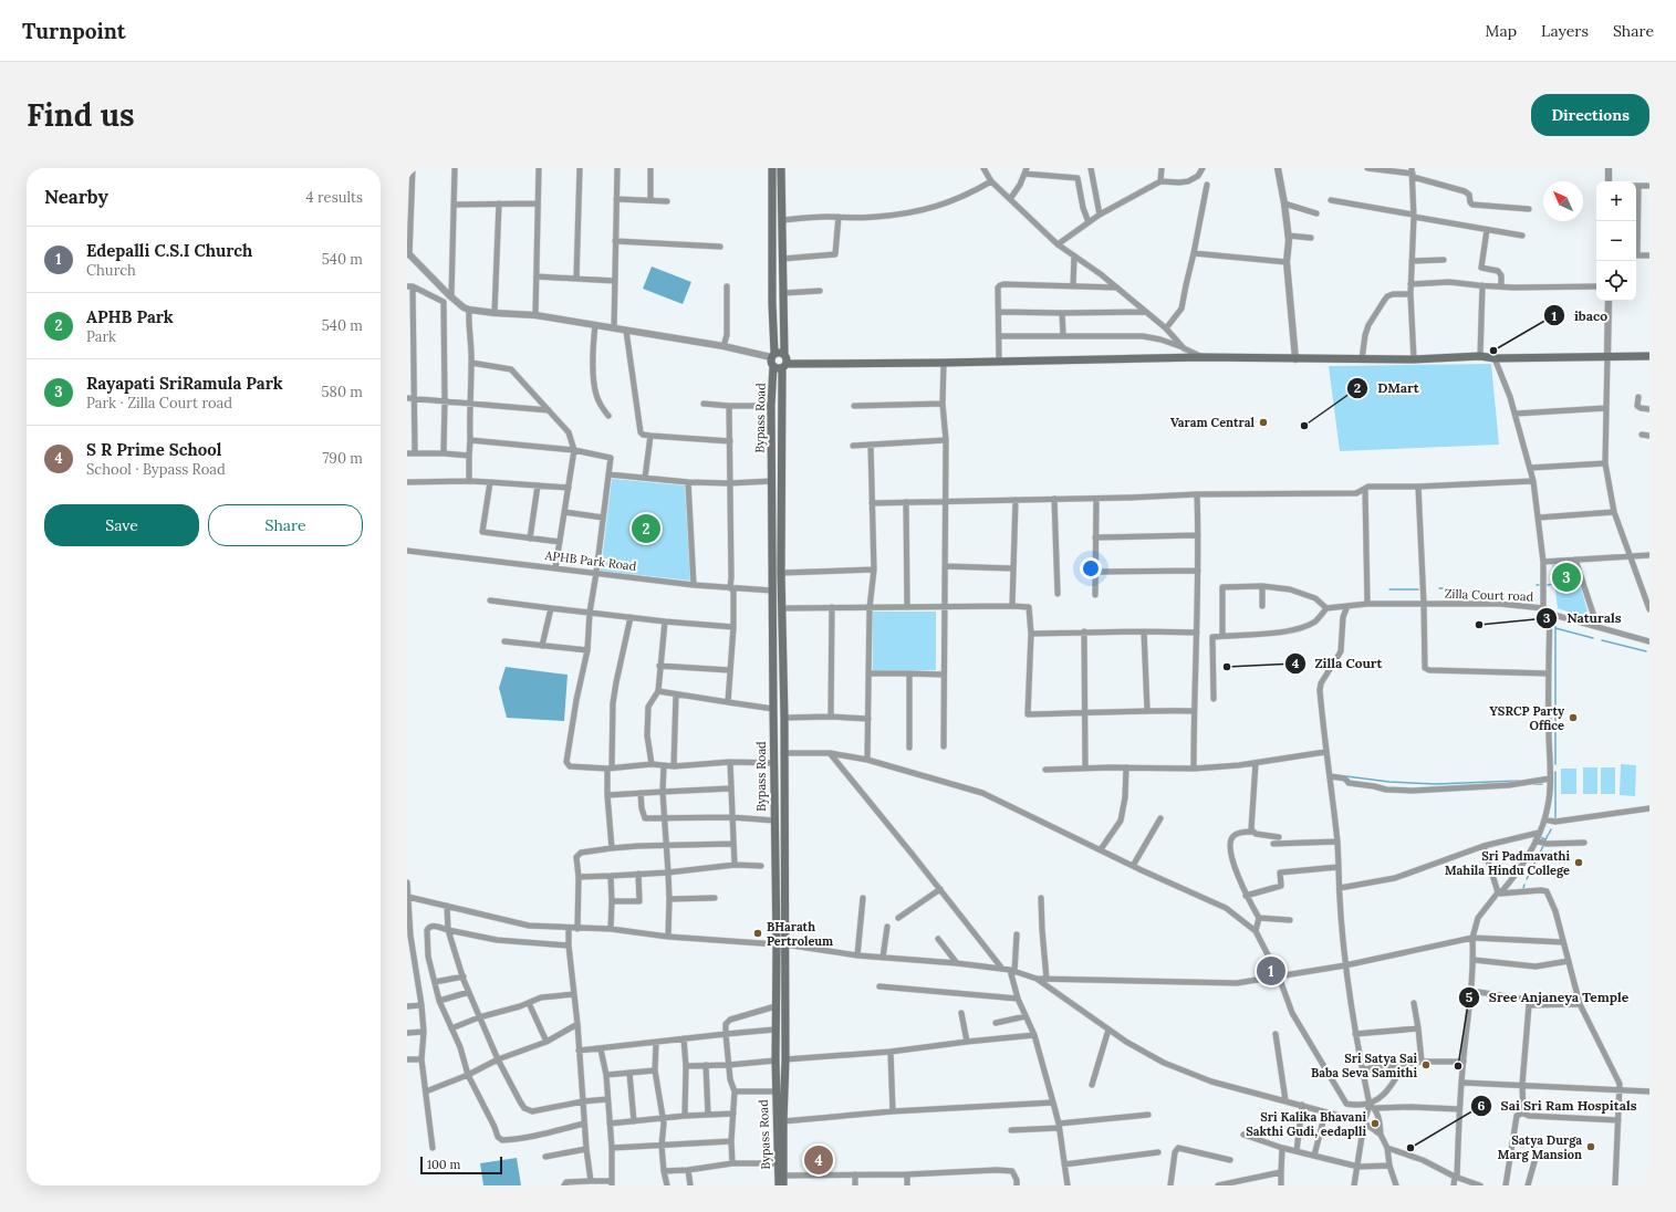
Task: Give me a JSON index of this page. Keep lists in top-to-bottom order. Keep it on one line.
{"streets":{"main road":["Bypass Road"],"street":["APHB Park Road","Zilla Court road"]},"crossings":[["Bypass Road","APHB Park Road"]],"places":["ibaco","Varam Central","DMart","Naturals","Zilla Court","YSRCP Party Office","Sri Padmavathi Mahila Hindu College","BHarath Pertroleum","Sri Satya Sai Baba Seva Samithi","Sree Anjaneya Temple","Sri Kalika Bhavani Sakthi Gudi, eedaplli","Satya Durga Marg Mansion","Sai Sri Ram Hospitals"],"scale_bar":"100 m","north":"top left","page":{"header":"Turnpoint","nav":["Map","Layers","Share"],"buttons":["Directions",["Save","Share"]],"title":"Find us","heading":["Nearby","4 results"],"map_buttons":["+","−"],"list":[{"mark":"1","name":"Edepalli C.S.I Church","note":"Church","value":"540 m"},{"mark":"2","name":"APHB Park","note":"Park","value":"540 m"},{"mark":"3","name":"Rayapati SriRamula Park","note":"Park · Zilla Court road","value":"580 m"},{"mark":"4","name":"S R Prime School","note":"School · Bypass Road","value":"790 m"}],"pins":["2","3","1","4"],"scale":"100 m"}}
